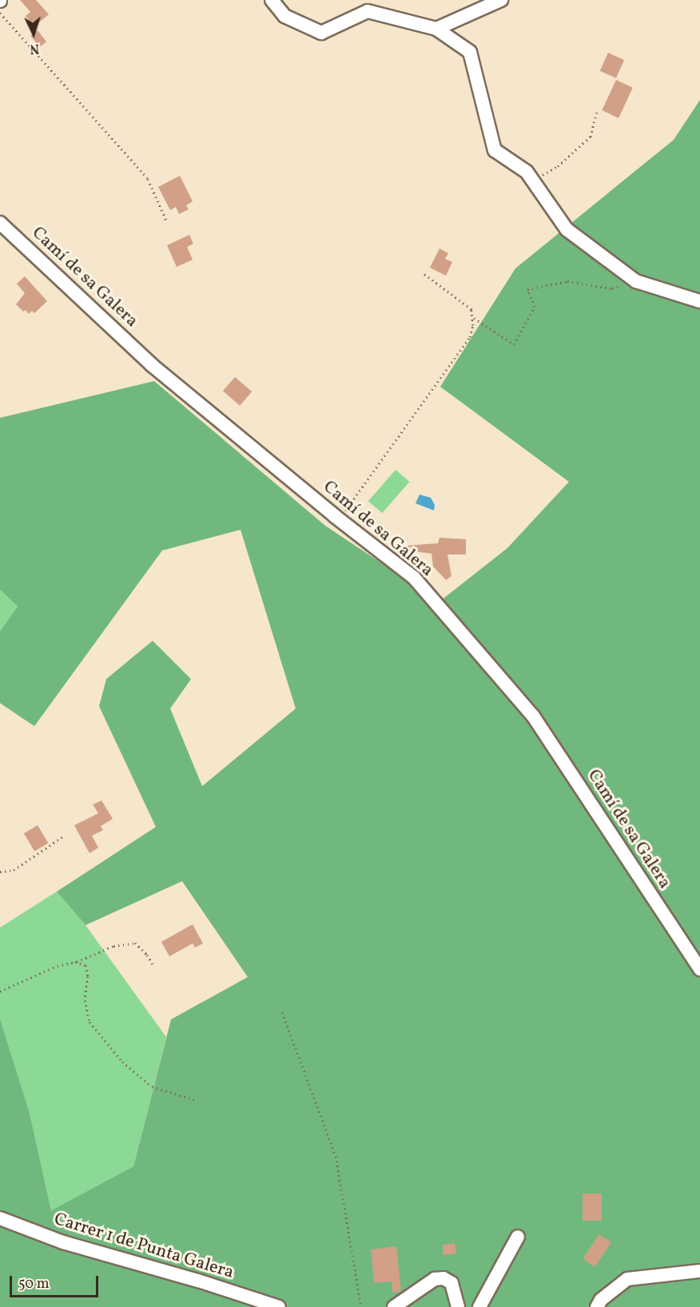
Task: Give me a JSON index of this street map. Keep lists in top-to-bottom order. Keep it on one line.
{"streets":{"street":["Camí de sa Galera","Carrer 1 de Punta Galera"]},"scale_bar":"50 m","north":"bottom"}
